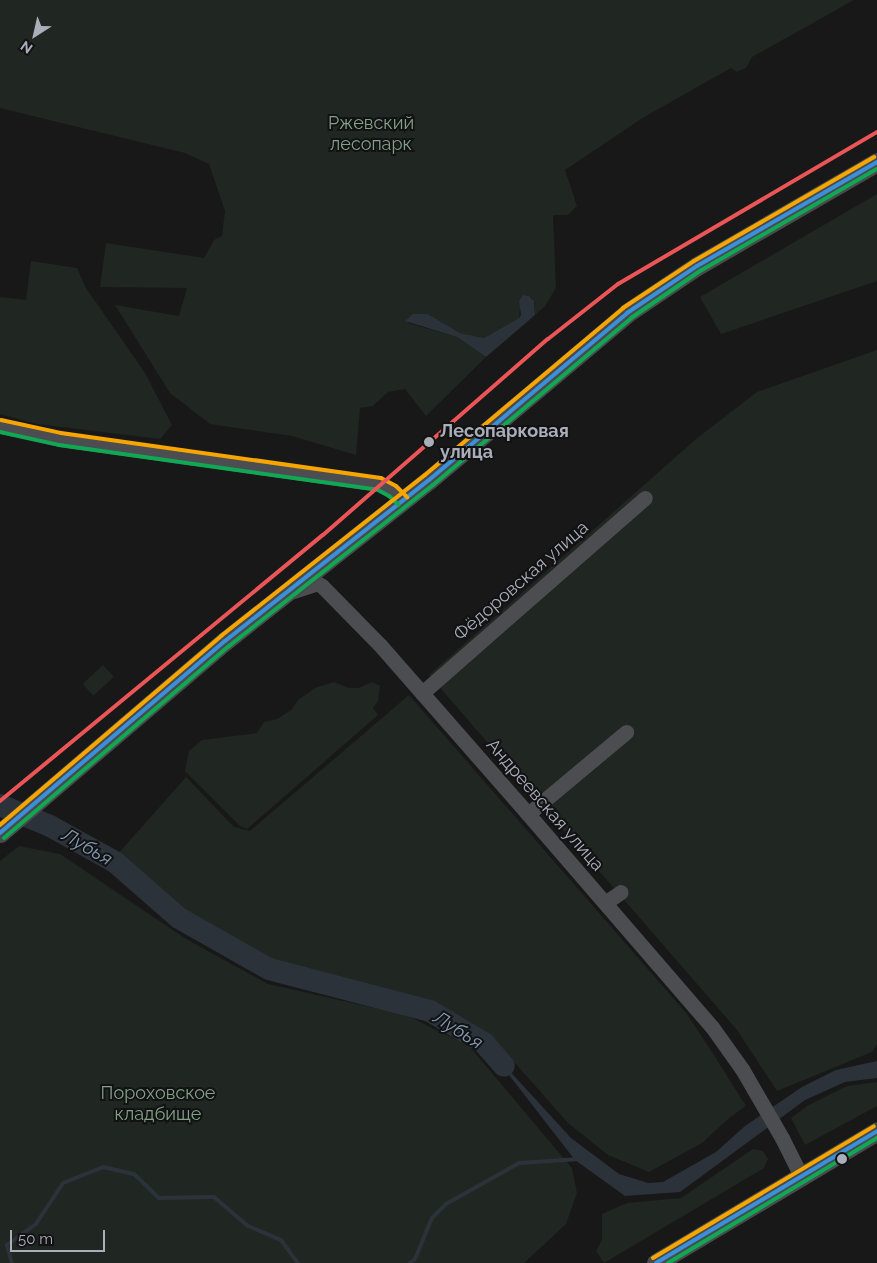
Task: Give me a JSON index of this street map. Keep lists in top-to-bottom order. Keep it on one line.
{"streets":{"street":["Фёдоровская улица","Андреевская улица"]},"crossings":[["Фёдоровская улица","Андреевская улица"]],"water":["Лубья"],"parks":["Ржевский лесопарк","Пороховское кладбище"],"places":["Лесопарковая улица"],"scale_bar":"50 m","north":"bottom left"}
